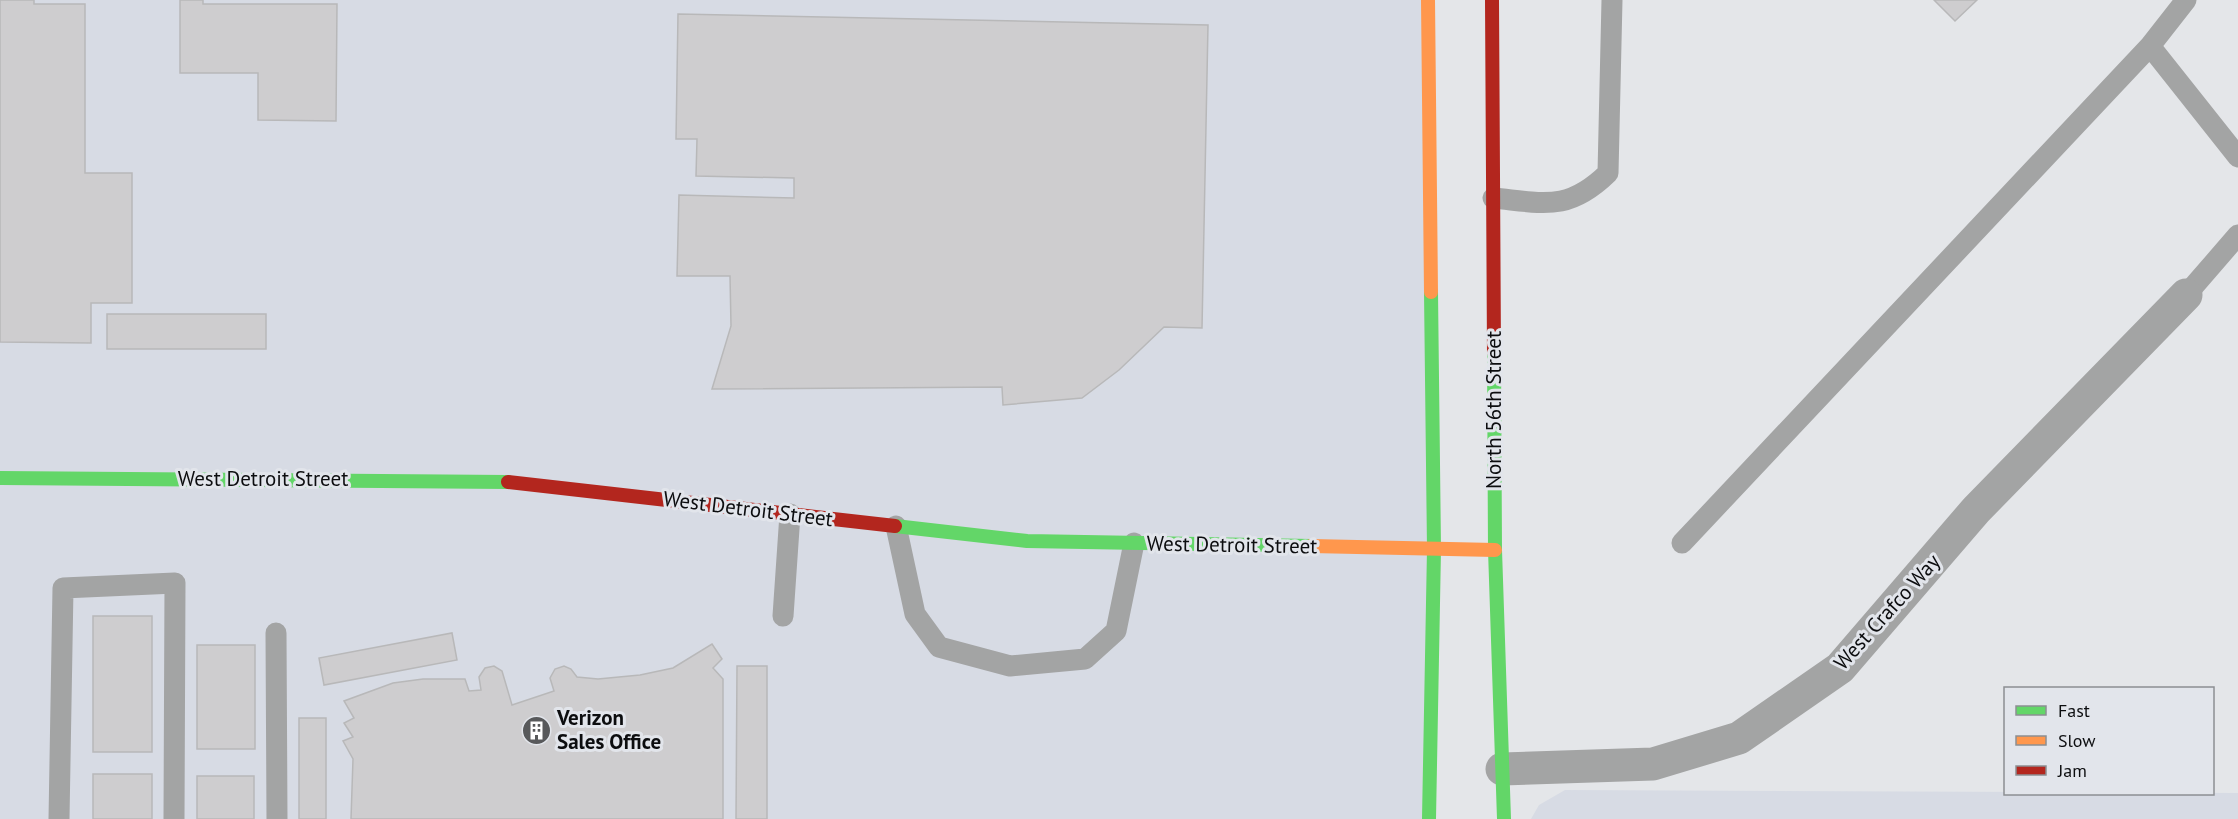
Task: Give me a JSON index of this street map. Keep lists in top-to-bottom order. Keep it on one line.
{"streets":{"main road":["North 56th Street","West Detroit Street"],"street":["West Crafco Way"]},"crossings":[["North 56th Street","West Detroit Street"],["North 56th Street","West Crafco Way"]],"places":{"building":["Verizon Sales Office"]},"legend":["Fast","Slow","Jam"]}
